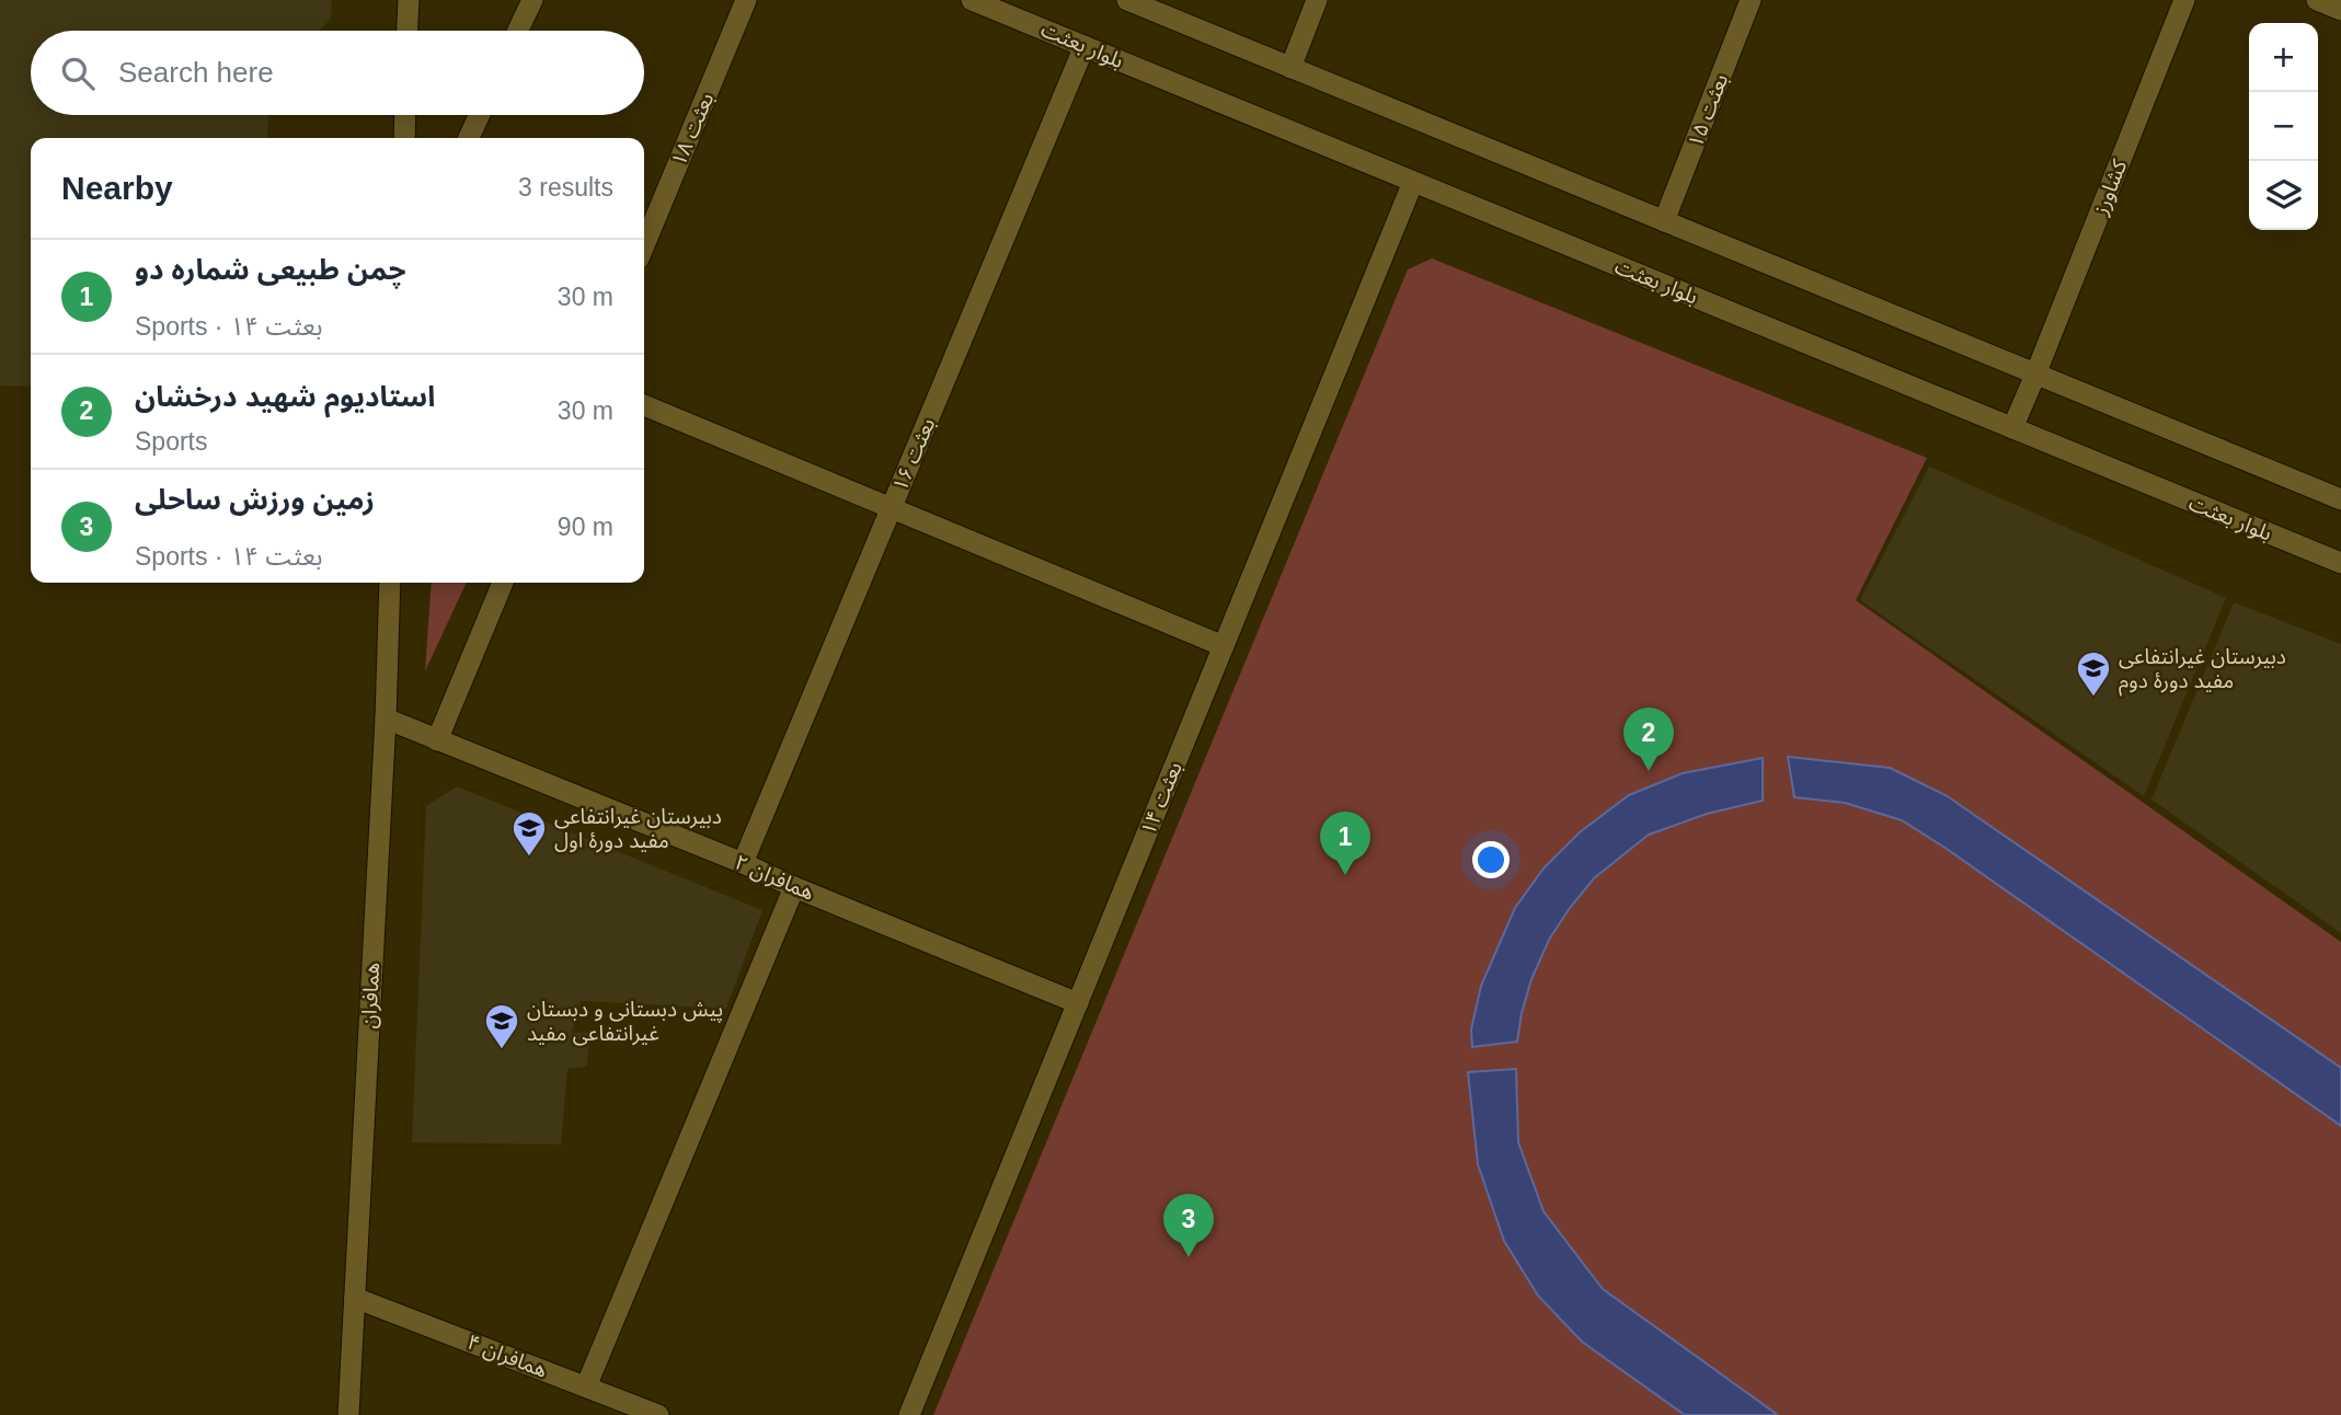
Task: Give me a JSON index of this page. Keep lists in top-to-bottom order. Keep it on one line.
{"streets":{"street":["بلوار بعثت","بعثت ۱۵","بعثت ۱۸","کشاورز","بعثت ۱۶","بعثت ۱۴","همافران ۲","همافران","همافران ۴"]},"crossings":[["بلوار بعثت","کشاورز"],["بلوار بعثت","بعثت ۱۶"],["بلوار بعثت","بعثت ۱۴"],["بعثت ۱۶","همافران ۲"],["بعثت ۱۴","همافران ۲"],["همافران ۲","همافران"],["همافران","همافران ۴"]],"places":{"school or university":["دبیرستان غیرانتفاعی مفید دورهٔ دوم","دبیرستان غیرانتفاعی مفید دورهٔ اول","پیش دبستانی و دبستان غیرانتفاعی مفید"]},"page":{"map_buttons":["+","−"],"search":"Search here","heading":["Nearby","3 results"],"list":[{"mark":"1","name":"چمن طبیعی شماره دو","note":"Sports · بعثت ۱۴","value":"30 m"},{"mark":"2","name":"استادیوم شهید درخشان","note":"Sports","value":"30 m"},{"mark":"3","name":"زمین ورزش ساحلی","note":"Sports · بعثت ۱۴","value":"90 m"}],"pins":["2","1","3"]}}
